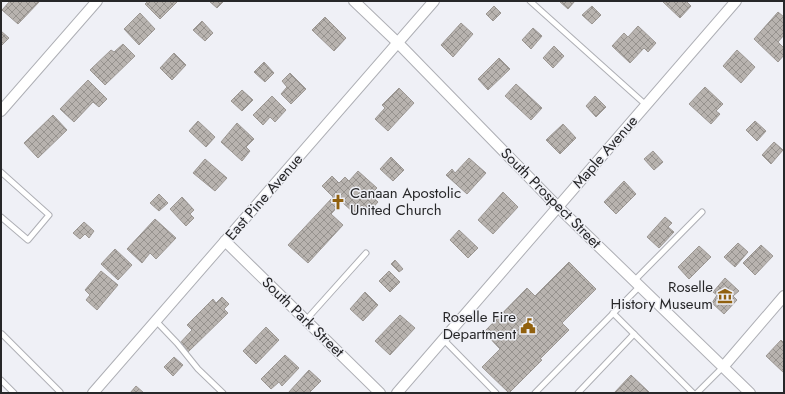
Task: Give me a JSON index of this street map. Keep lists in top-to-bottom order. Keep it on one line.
{"streets":{"street":["Maple Avenue","East Pine Avenue","South Prospect Street","South Park Street"]},"crossings":[["Maple Avenue","South Prospect Street"],["East Pine Avenue","South Prospect Street"],["East Pine Avenue","South Park Street"]],"places":{"church":["Canaan Apostolic United Church"],"museum":["Roselle History Museum"],"public building":["Roselle Fire Department"]}}
